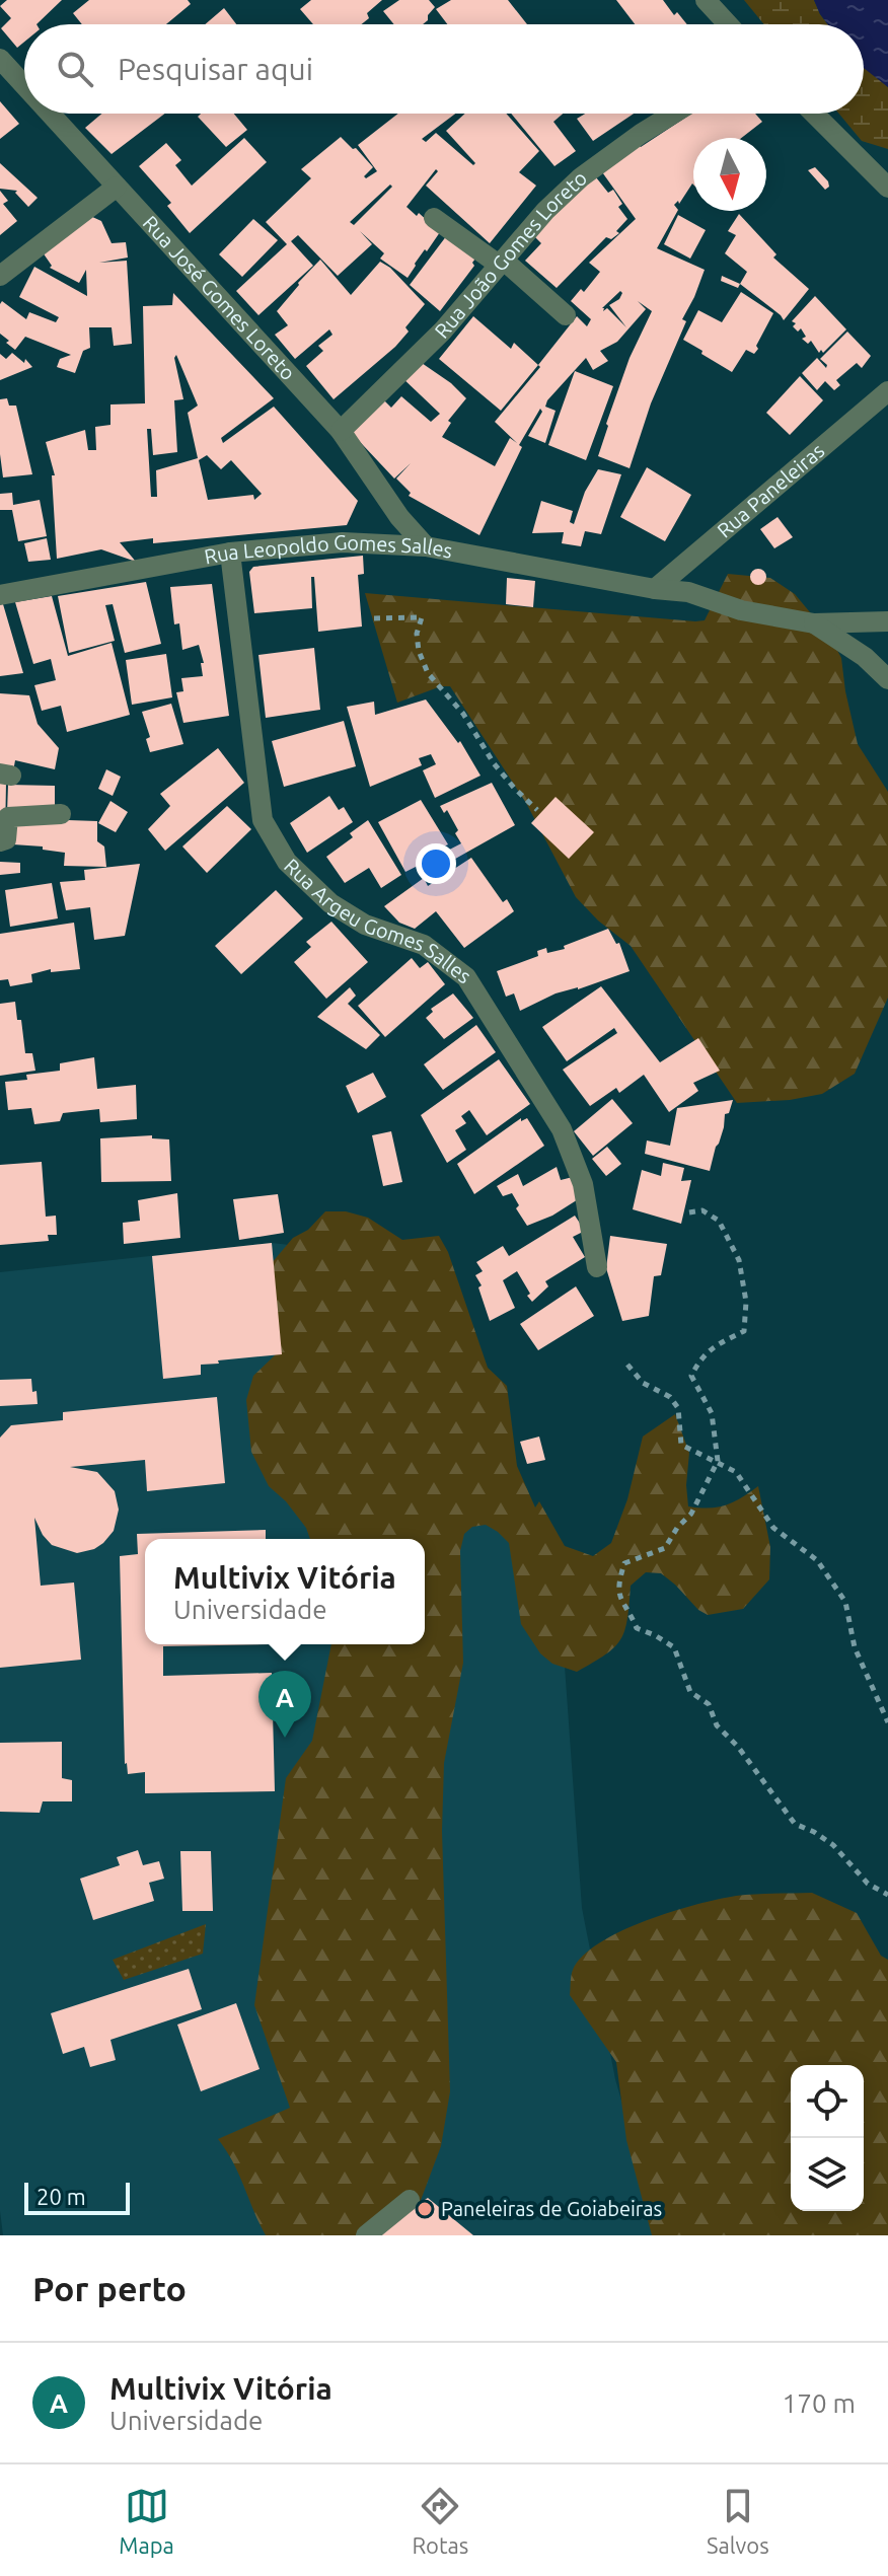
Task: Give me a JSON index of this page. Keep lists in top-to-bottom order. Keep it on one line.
{"streets":{"street":["Rua João Gomes Loreto","Rua José Gomes Loreto","Rua Paneleiras","Rua Leopoldo Gomes Salles","Rua Argeu Gomes Salles"]},"crossings":[["Rua João Gomes Loreto","Rua José Gomes Loreto"],["Rua José Gomes Loreto","Rua Leopoldo Gomes Salles"],["Rua Paneleiras","Rua Leopoldo Gomes Salles"],["Rua Leopoldo Gomes Salles","Rua Argeu Gomes Salles"]],"places":["Paneleiras de Goiabeiras"],"scale_bar":"20 m","north":"bottom","page":{"search":"Pesquisar aqui","popup":["Multivix Vitória","Universidade"],"pins":"A","scale":"20 m","heading":"Por perto","list":[{"mark":"A","name":"Multivix Vitória","note":"Universidade","value":"170 m"}],"nav":["Mapa","Rotas","Salvos"]}}
